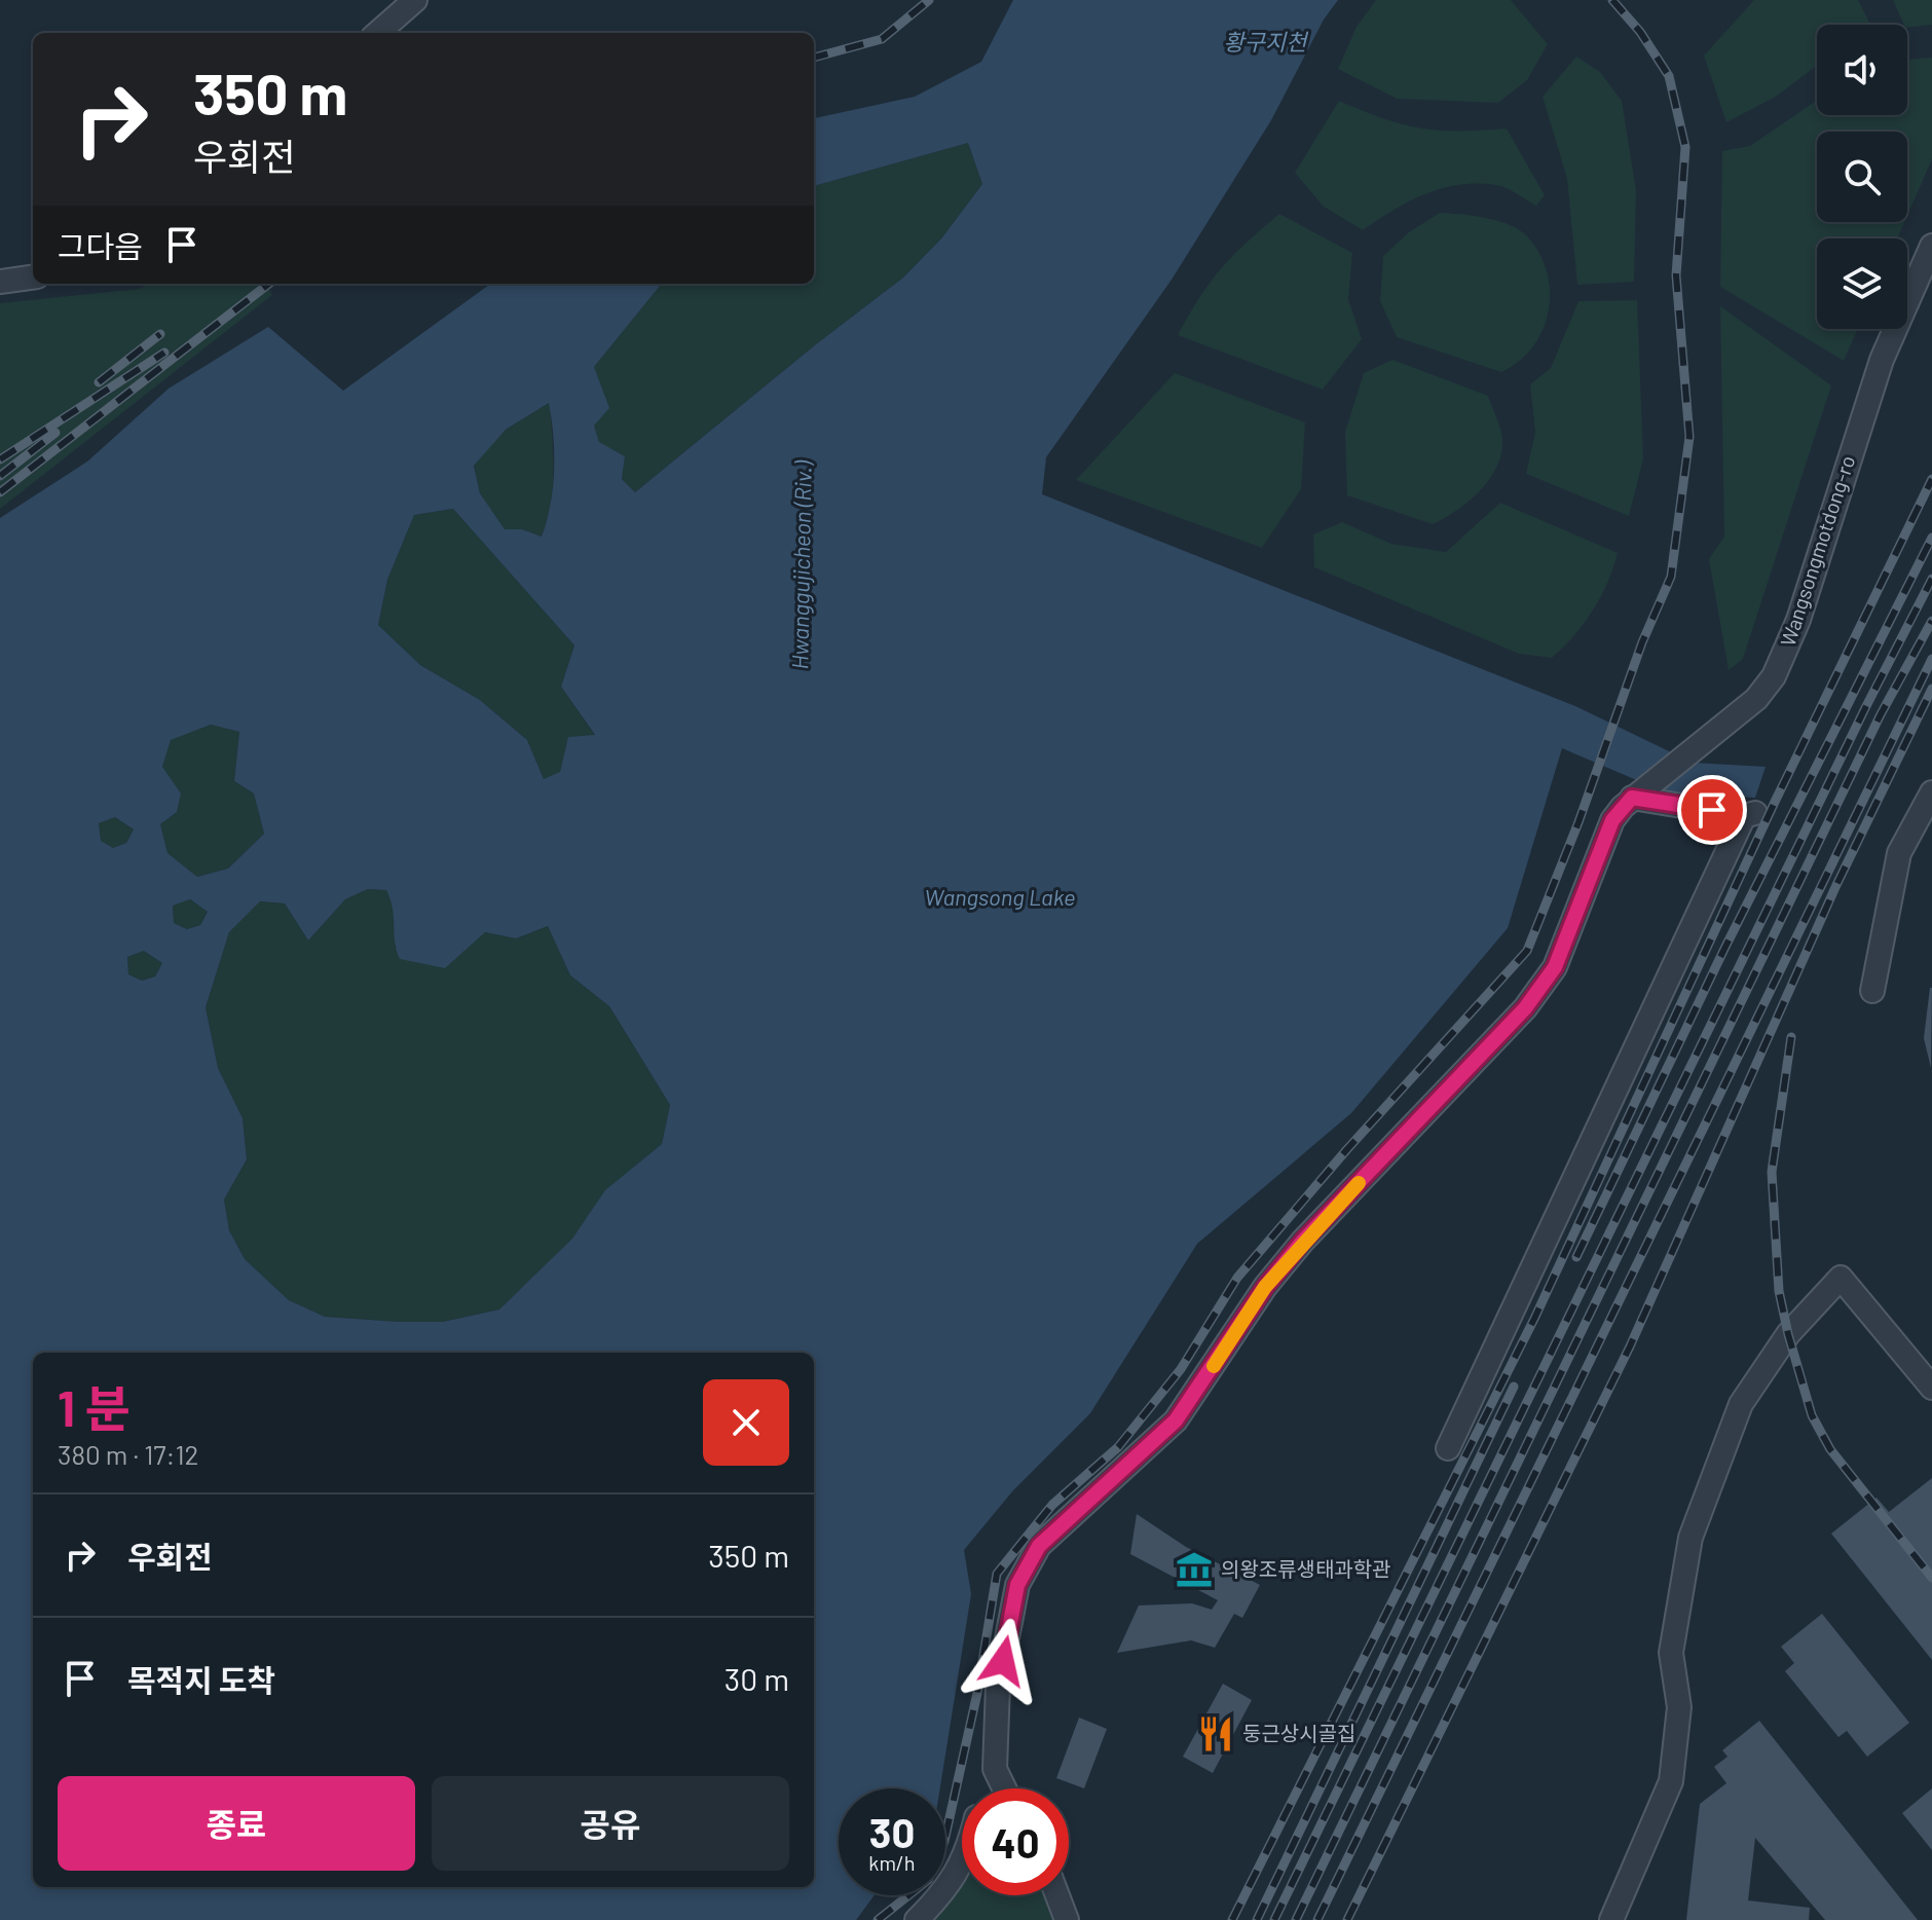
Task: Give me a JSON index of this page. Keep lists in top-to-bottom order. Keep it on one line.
{"streets":{"street":["Wangsongmotdong-ro"]},"water":["황구지천","Hwanggujicheon (Riv.)","Wangsong Lake"],"places":{"museum":["의왕조류생태과학관"],"restaurant":["둥근상시골집"]},"page":{"turn":["350 m","우회전"],"then":"그다음","heading":["1 분","380 m · 17:12"],"list":[{"name":"우회전","value":"350 m"},{"name":"목적지 도착","value":"30 m"}],"buttons":["종료","공유"],"speed":"30 km/h","limit":"40"}}
